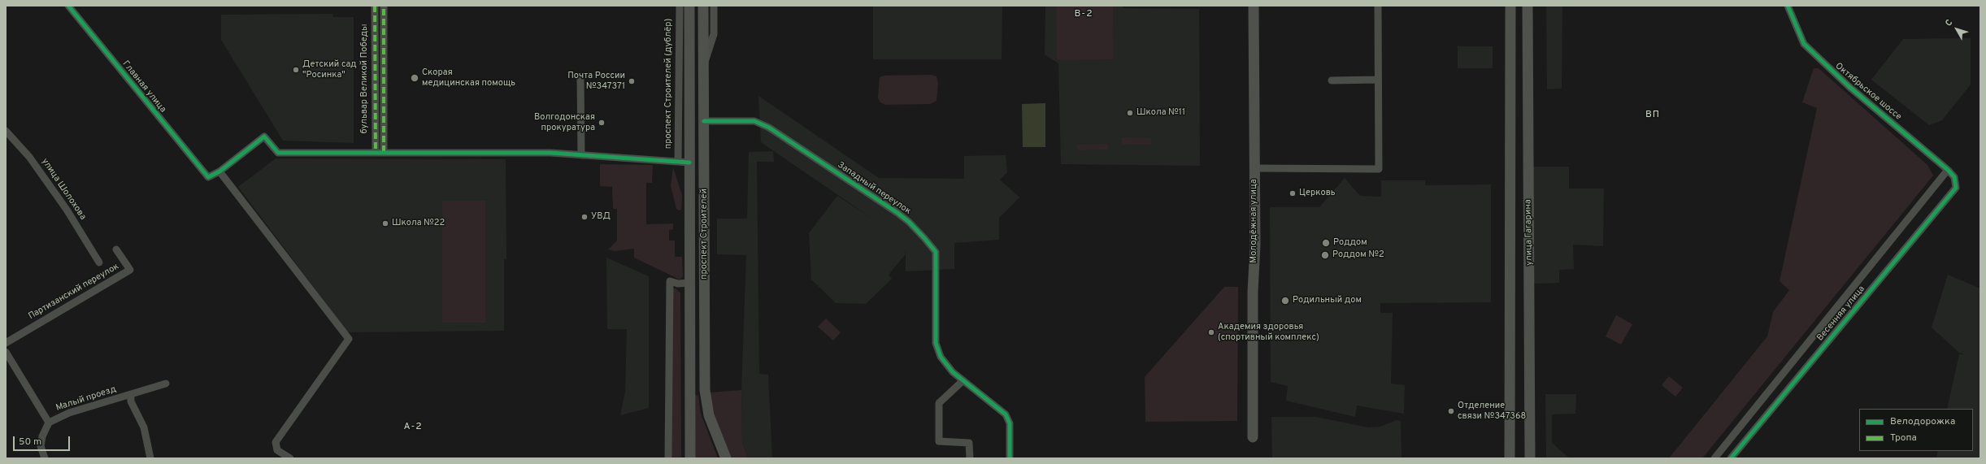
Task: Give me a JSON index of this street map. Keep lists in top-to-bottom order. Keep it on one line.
{"streets":{"street":["бульвар Великой Победы","проспект Строителей (дублёр)","Главная улица","Октябрьское шоссе","Западный переулок","улица Шолохова","Молодёжная улица","улица Гагарина","проспект Строителей","Партизанский переулок","Весенняя улица","Малый проезд"]},"crossings":[["Октябрьское шоссе","Весенняя улица"],["Западный переулок","проспект Строителей"]],"districts":["В-2","ВП","А-2"],"places":["Детский сад \"Росинка\"","Скорая медицинская помощь","Почта России №347371","Школа №11","Волгодонская прокуратура","Церковь","УВД","Школа №22","Роддом","Роддом №2","Родильный дом","Академия здоровья (спортивный комплекс)","Отделение связи №347368"],"legend":["Велодорожка","Тропа"],"scale_bar":"50 m","north":"top left"}
